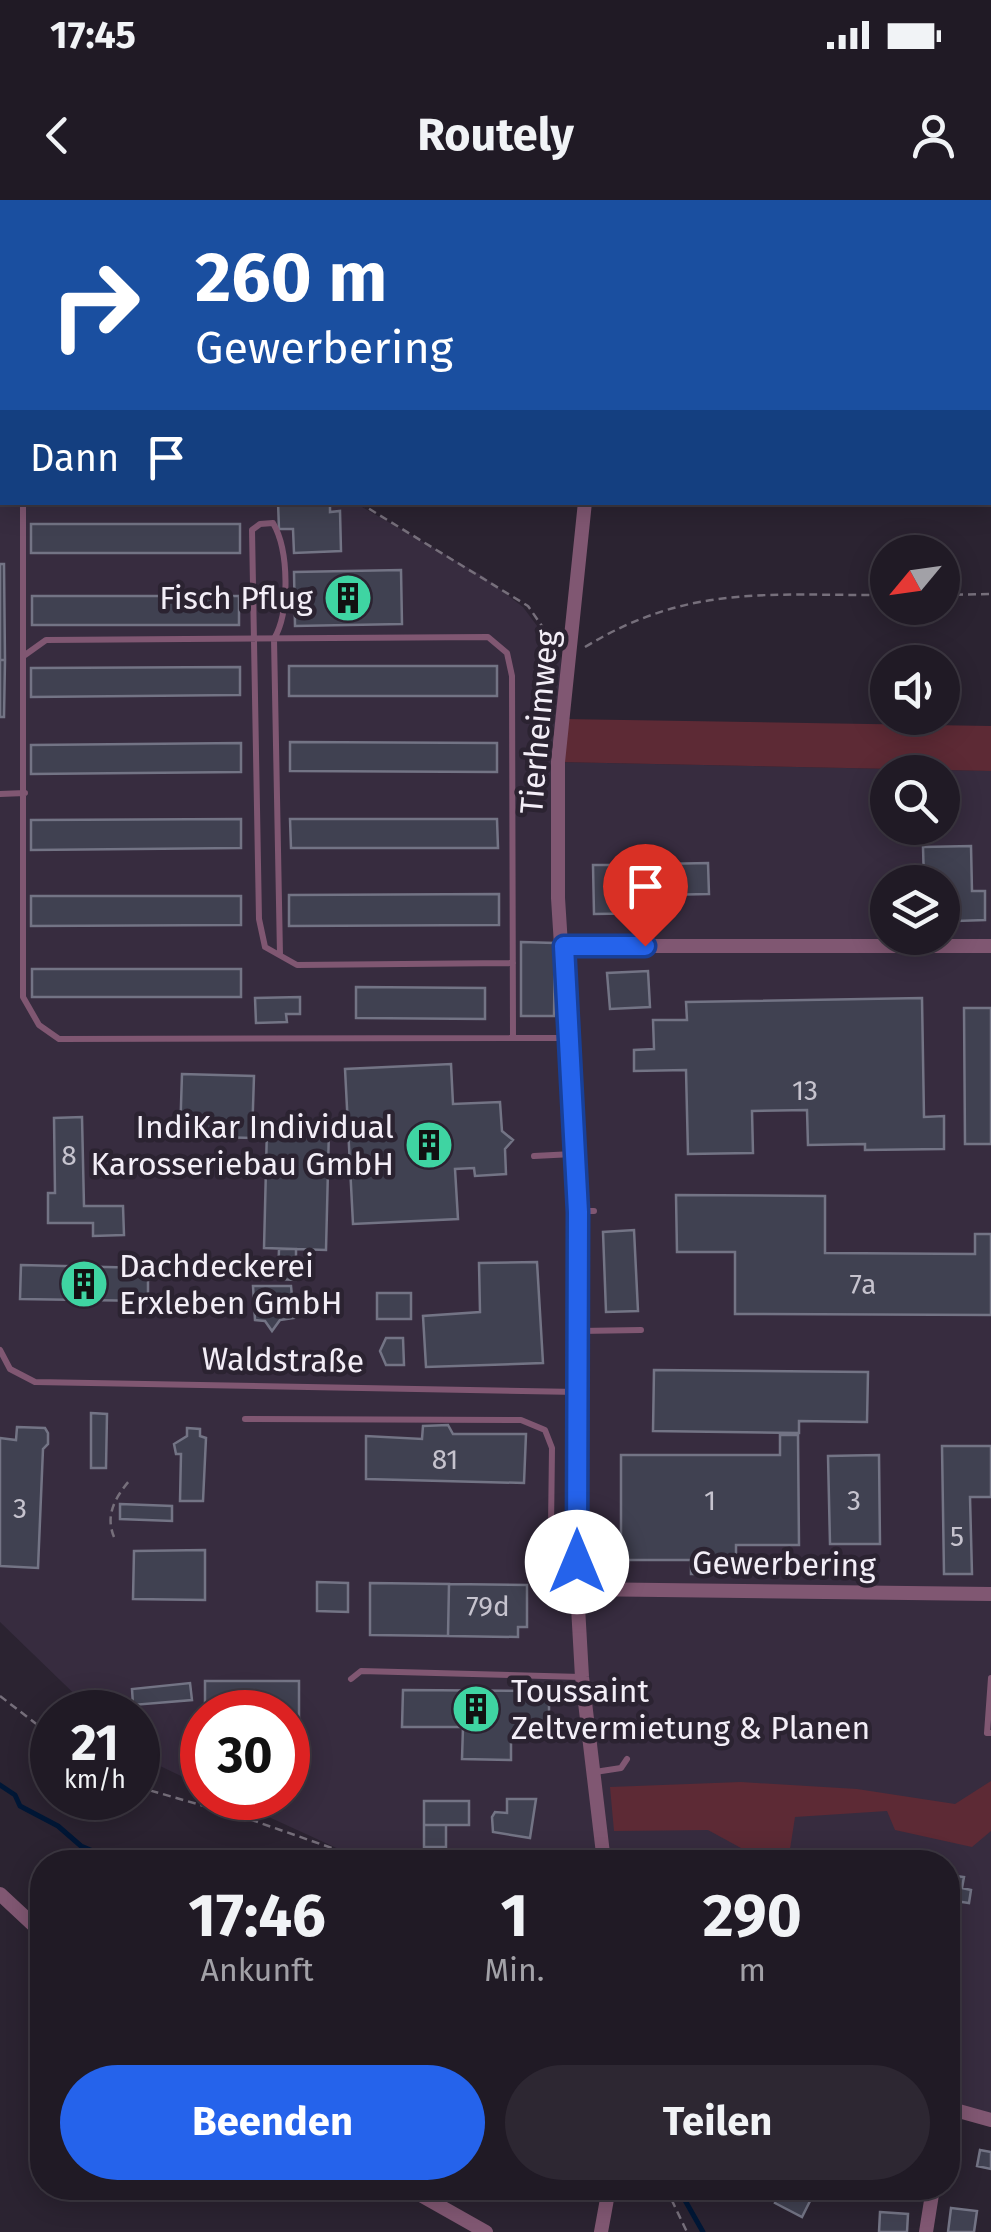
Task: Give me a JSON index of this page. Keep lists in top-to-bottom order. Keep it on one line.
{"streets":{"street":["Tierheimweg","Gewerbering"],"lane":["Waldstraße"]},"crossings":[["Tierheimweg","Waldstraße"],["Tierheimweg","Gewerbering"]],"places":{"building":["Fisch Pflug","IndiKar Individual Karosseriebau GmbH","Dachdeckerei Erxleben GmbH","Toussaint Zeltvermietung & Planen"]},"house_numbers":["13","8","7a","81","1","3","3","5","79d"],"north":"bottom left","page":{"status":"17:45","header":"Routely","turn":["260 m","Gewerbering"],"then":"Dann","speed":"21 km/h","limit":"30","eta":["17:46","Ankunft","1","Min.","290","m"],"buttons":["Beenden","Teilen"]}}
